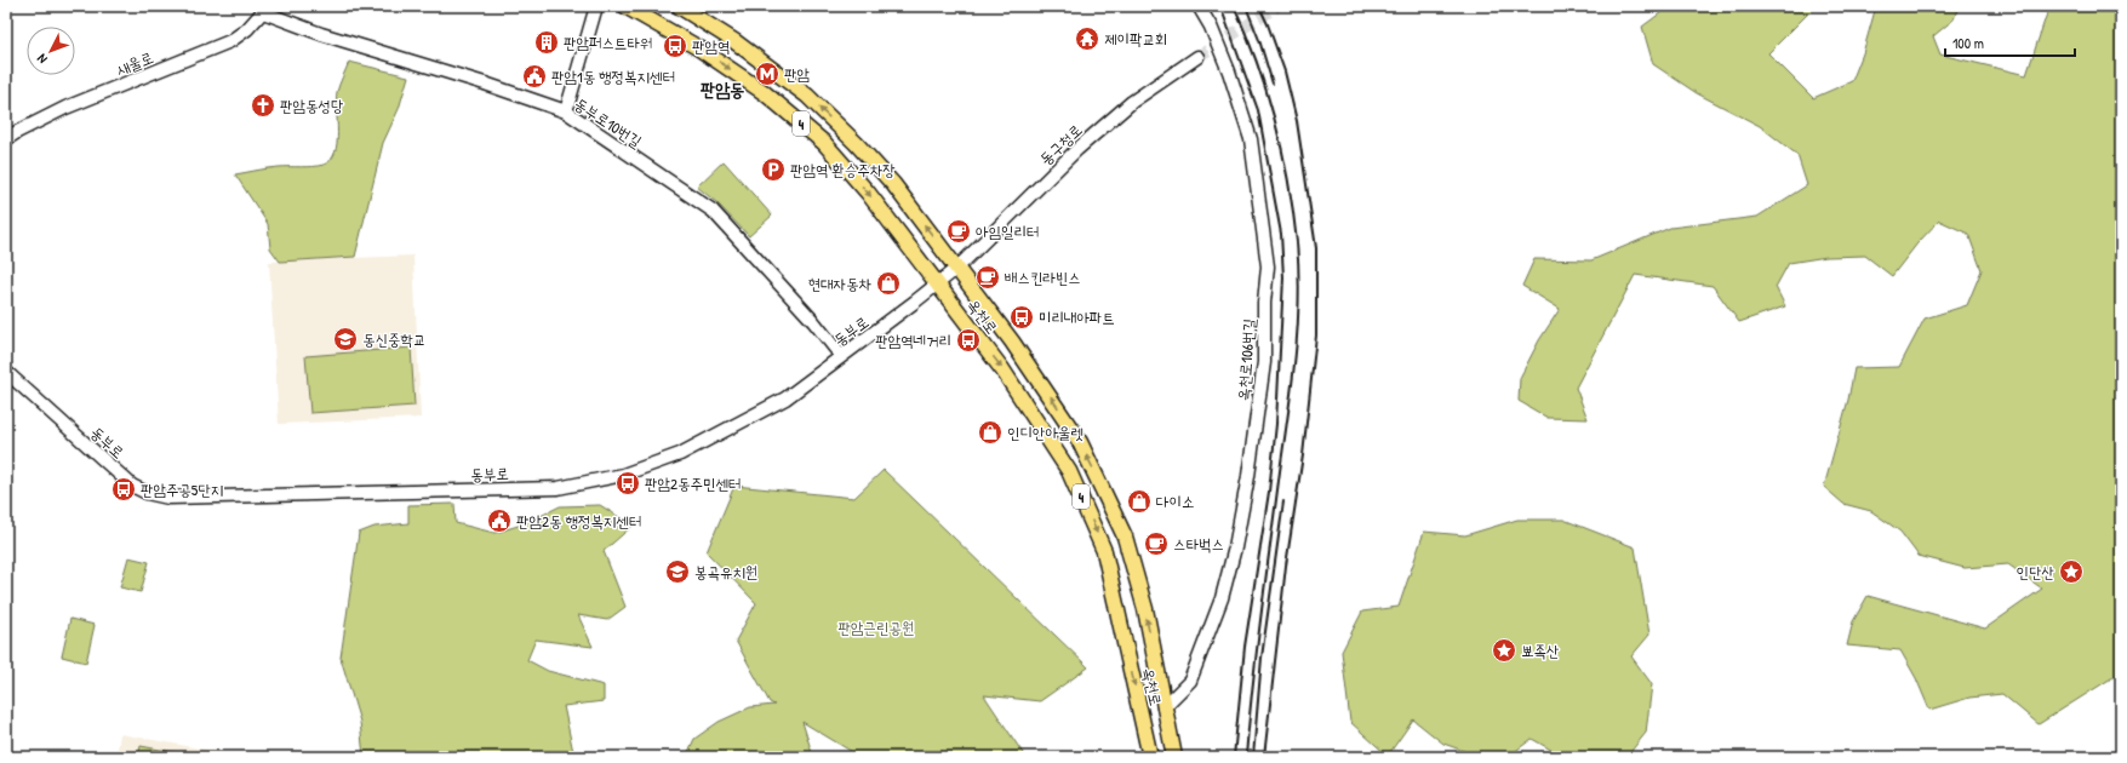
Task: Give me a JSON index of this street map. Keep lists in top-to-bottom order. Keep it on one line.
{"streets":{"main road":["새울로","동부로10번길","4","동구청로","옥천로","동부로","옥천로106번길"]},"crossings":[["새울로","동부로10번길"],["동부로10번길","동부로"],["동구청로","옥천로"],["동구청로","동부로"],["옥천로","동부로"],["옥천로","옥천로106번길"]],"districts":["판암동"],"parks":["판암근린공원"],"places":{"temple":["제이팍교회"],"building":["판암퍼스트타워"],"bus stop":["판암역","미리내아파트","판암역네거리","판암2동주민센터","판암주공5단지"],"metro station":["판암"],"public building":["판암1동 행정복지센터","판암2동 행정복지센터"],"church":["판암동성당"],"parking":["판암역 환승주차장"],"cafe":["아임일리터","배스킨라빈스","스타벅스"],"shop":["현대자동차","인디안아울렛","다이소"],"school or university":["동신중학교","봉곡유치원"],"place":["인단산","뾰족산"]},"scale_bar":"100 m","north":"bottom left"}
